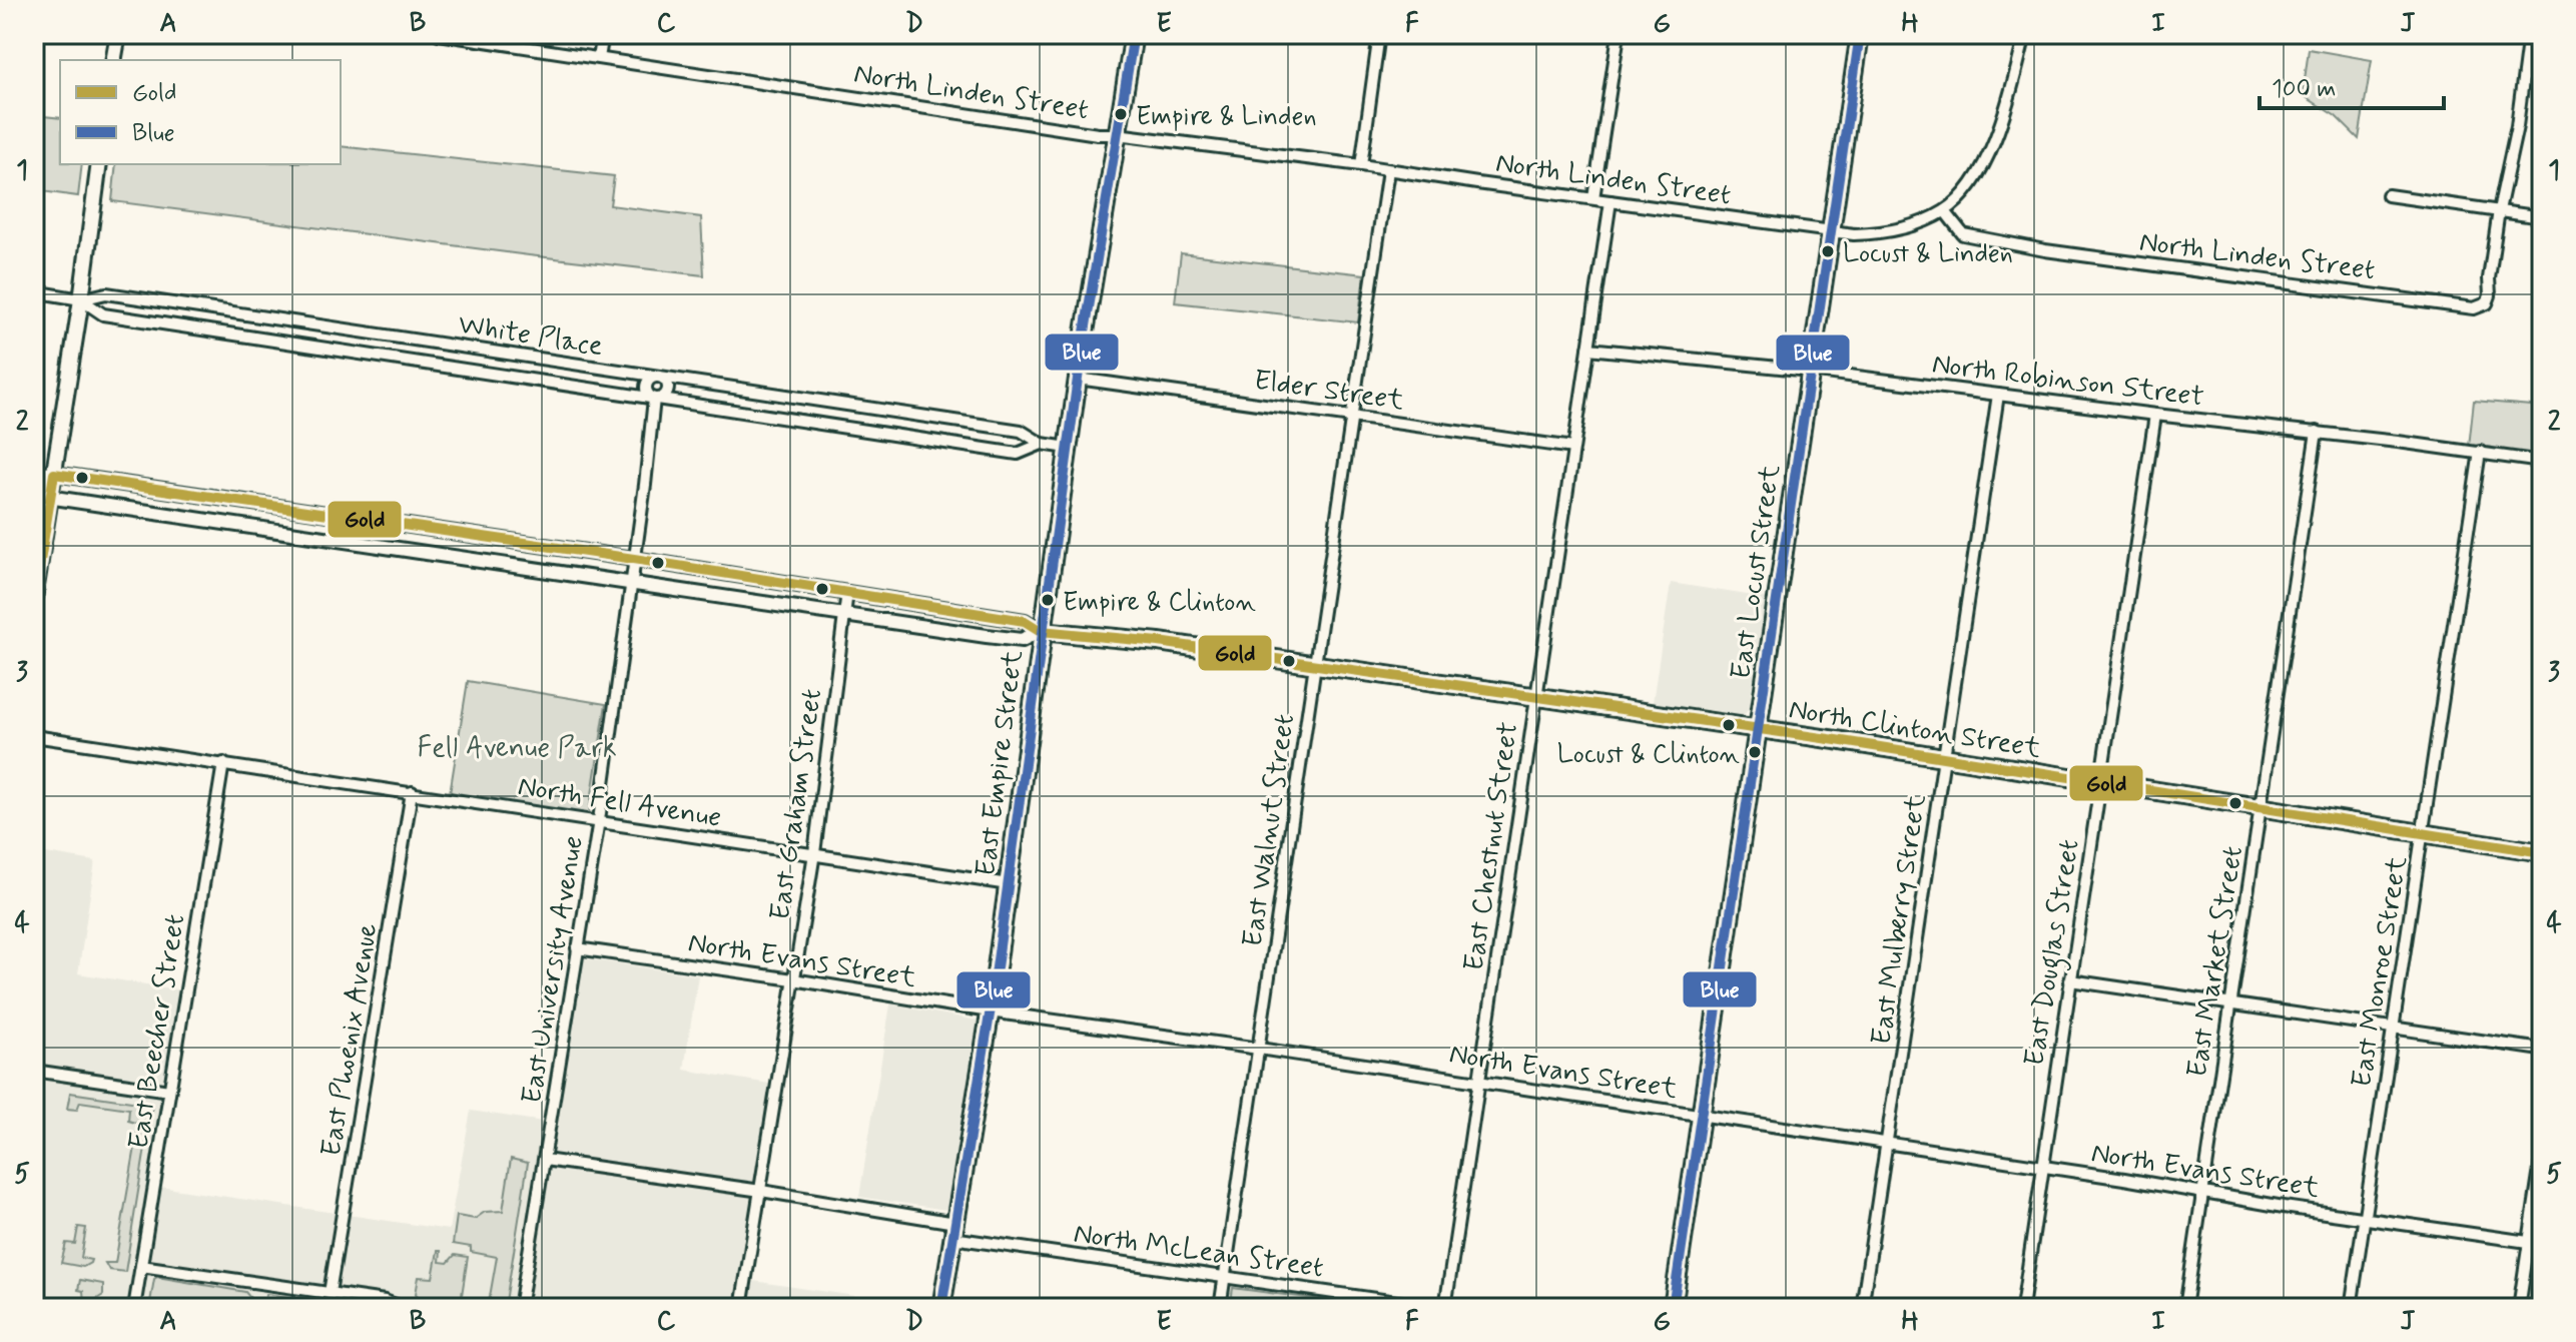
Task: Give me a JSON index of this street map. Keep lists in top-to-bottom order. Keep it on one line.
{"streets":{"main road":["East Locust Street","North Clinton Street","East Empire Street"],"street":["North Linden Street","White Place","North Robinson Street","Elder Street","North Fell Avenue","East Graham Street","East Walnut Street","East Chestnut Street","East Mulberry Street","East Douglas Street","North Evans Street","East Market Street","East University Avenue","East Monroe Street","East Beecher Street","East Phoenix Avenue","North McLean Street"]},"crossings":[["North Linden Street","East Locust Street"],["North Linden Street","East Empire Street"],["North Linden Street","East Walnut Street"],["North Linden Street","East Chestnut Street"],["White Place","East Empire Street"],["White Place","East University Avenue"],["North Robinson Street","East Locust Street"],["North Robinson Street","East Chestnut Street"],["North Robinson Street","East Mulberry Street"],["North Robinson Street","East Douglas Street"],["North Robinson Street","East Market Street"],["North Robinson Street","East Monroe Street"],["Elder Street","East Empire Street"],["Elder Street","East Walnut Street"],["Elder Street","East Chestnut Street"],["East Locust Street","North Clinton Street"],["East Locust Street","North Evans Street"],["North Clinton Street","East Empire Street"],["North Clinton Street","East Walnut Street"],["North Clinton Street","East Chestnut Street"],["North Clinton Street","East Mulberry Street"],["North Clinton Street","East Douglas Street"],["North Clinton Street","East Market Street"],["North Clinton Street","East Monroe Street"],["East Empire Street","North Fell Avenue"],["East Empire Street","North Evans Street"],["East Empire Street","North McLean Street"],["North Fell Avenue","East Graham Street"],["North Fell Avenue","East University Avenue"],["North Fell Avenue","East Beecher Street"],["North Fell Avenue","East Phoenix Avenue"],["East Graham Street","North Evans Street"],["East Graham Street","North McLean Street"],["East Walnut Street","North Evans Street"],["East Walnut Street","North McLean Street"],["East Chestnut Street","North Evans Street"],["East Mulberry Street","North Evans Street"],["East Douglas Street","North Evans Street"],["North Evans Street","East Market Street"],["North Evans Street","East University Avenue"],["North Evans Street","East Monroe Street"],["East University Avenue","North McLean Street"]],"parks":["Fell Avenue Park"],"places":["Empire & Linden","Locust & Linden","Empire & Clinton","Locust & Clinton"],"lines":["transit line Blue","transit line Gold"],"legend":["Gold","Blue"],"scale_bar":"100 m","grid":{"columns":["A","B","C","D","E","F","G","H","I","J"],"rows":["1","2","3","4","5"]}}
